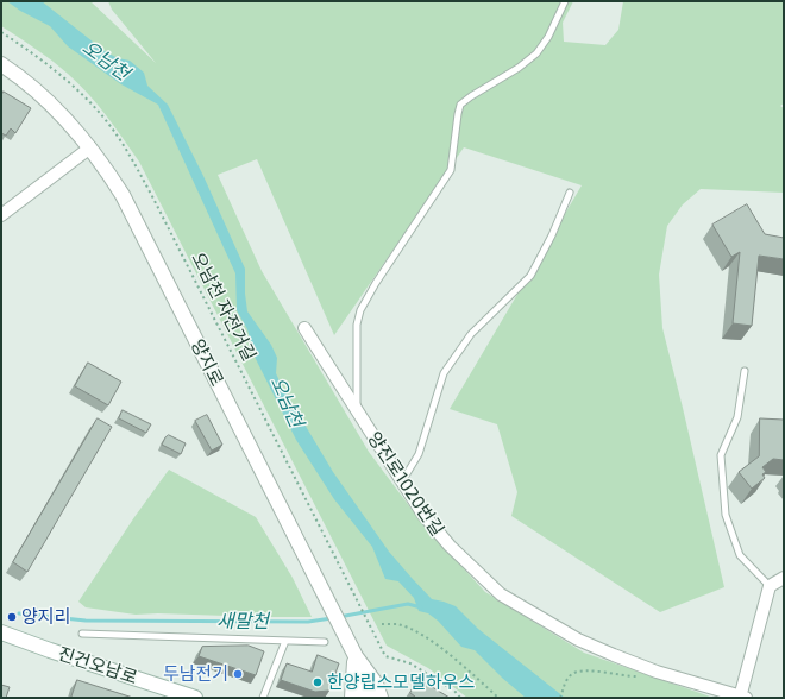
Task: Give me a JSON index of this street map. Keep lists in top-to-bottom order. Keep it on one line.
{"streets":{"street":["양지로","양진로1020번길","진건오남로"],"path":["오남천 자전거길"]},"water":["오남천","새말천"],"places":["양지리","두남전기","한양립스모델하우스"]}
